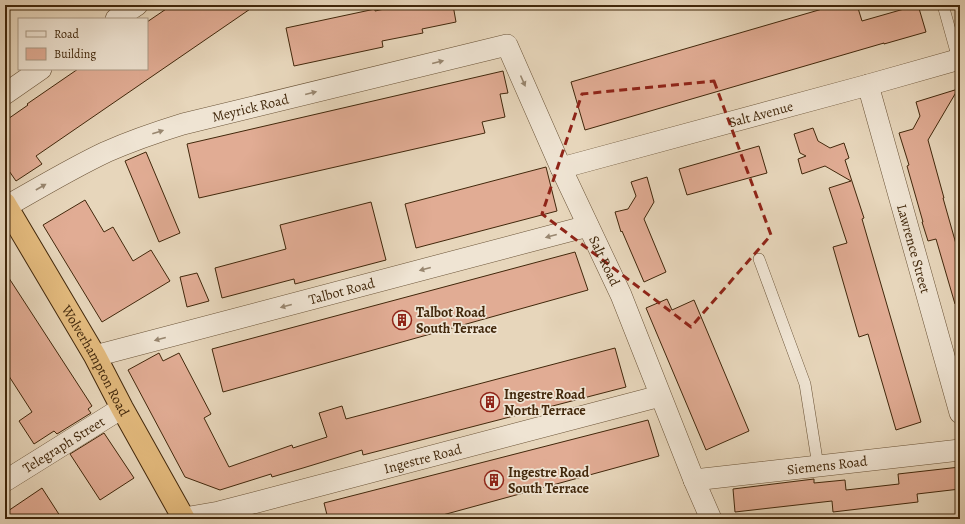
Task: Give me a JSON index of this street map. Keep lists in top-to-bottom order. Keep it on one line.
{"streets":{"highway":["Wolverhampton Road"],"street":["Meyrick Road","Salt Avenue","Lawrence Street","Salt Road","Talbot Road","Telegraph Street","Ingestre Road","Siemens Road"]},"crossings":[["Meyrick Road","Salt Road"],["Meyrick Road","Wolverhampton Road"],["Salt Avenue","Lawrence Street"],["Salt Avenue","Salt Road"],["Salt Road","Talbot Road"],["Salt Road","Ingestre Road"],["Salt Road","Siemens Road"],["Talbot Road","Wolverhampton Road"],["Wolverhampton Road","Telegraph Street"],["Wolverhampton Road","Ingestre Road"]],"one_way":["Meyrick Road","Talbot Road"],"places":{"building":["Talbot Road South Terrace","Ingestre Road North Terrace","Ingestre Road South Terrace"]},"legend":["Road","Building"]}
